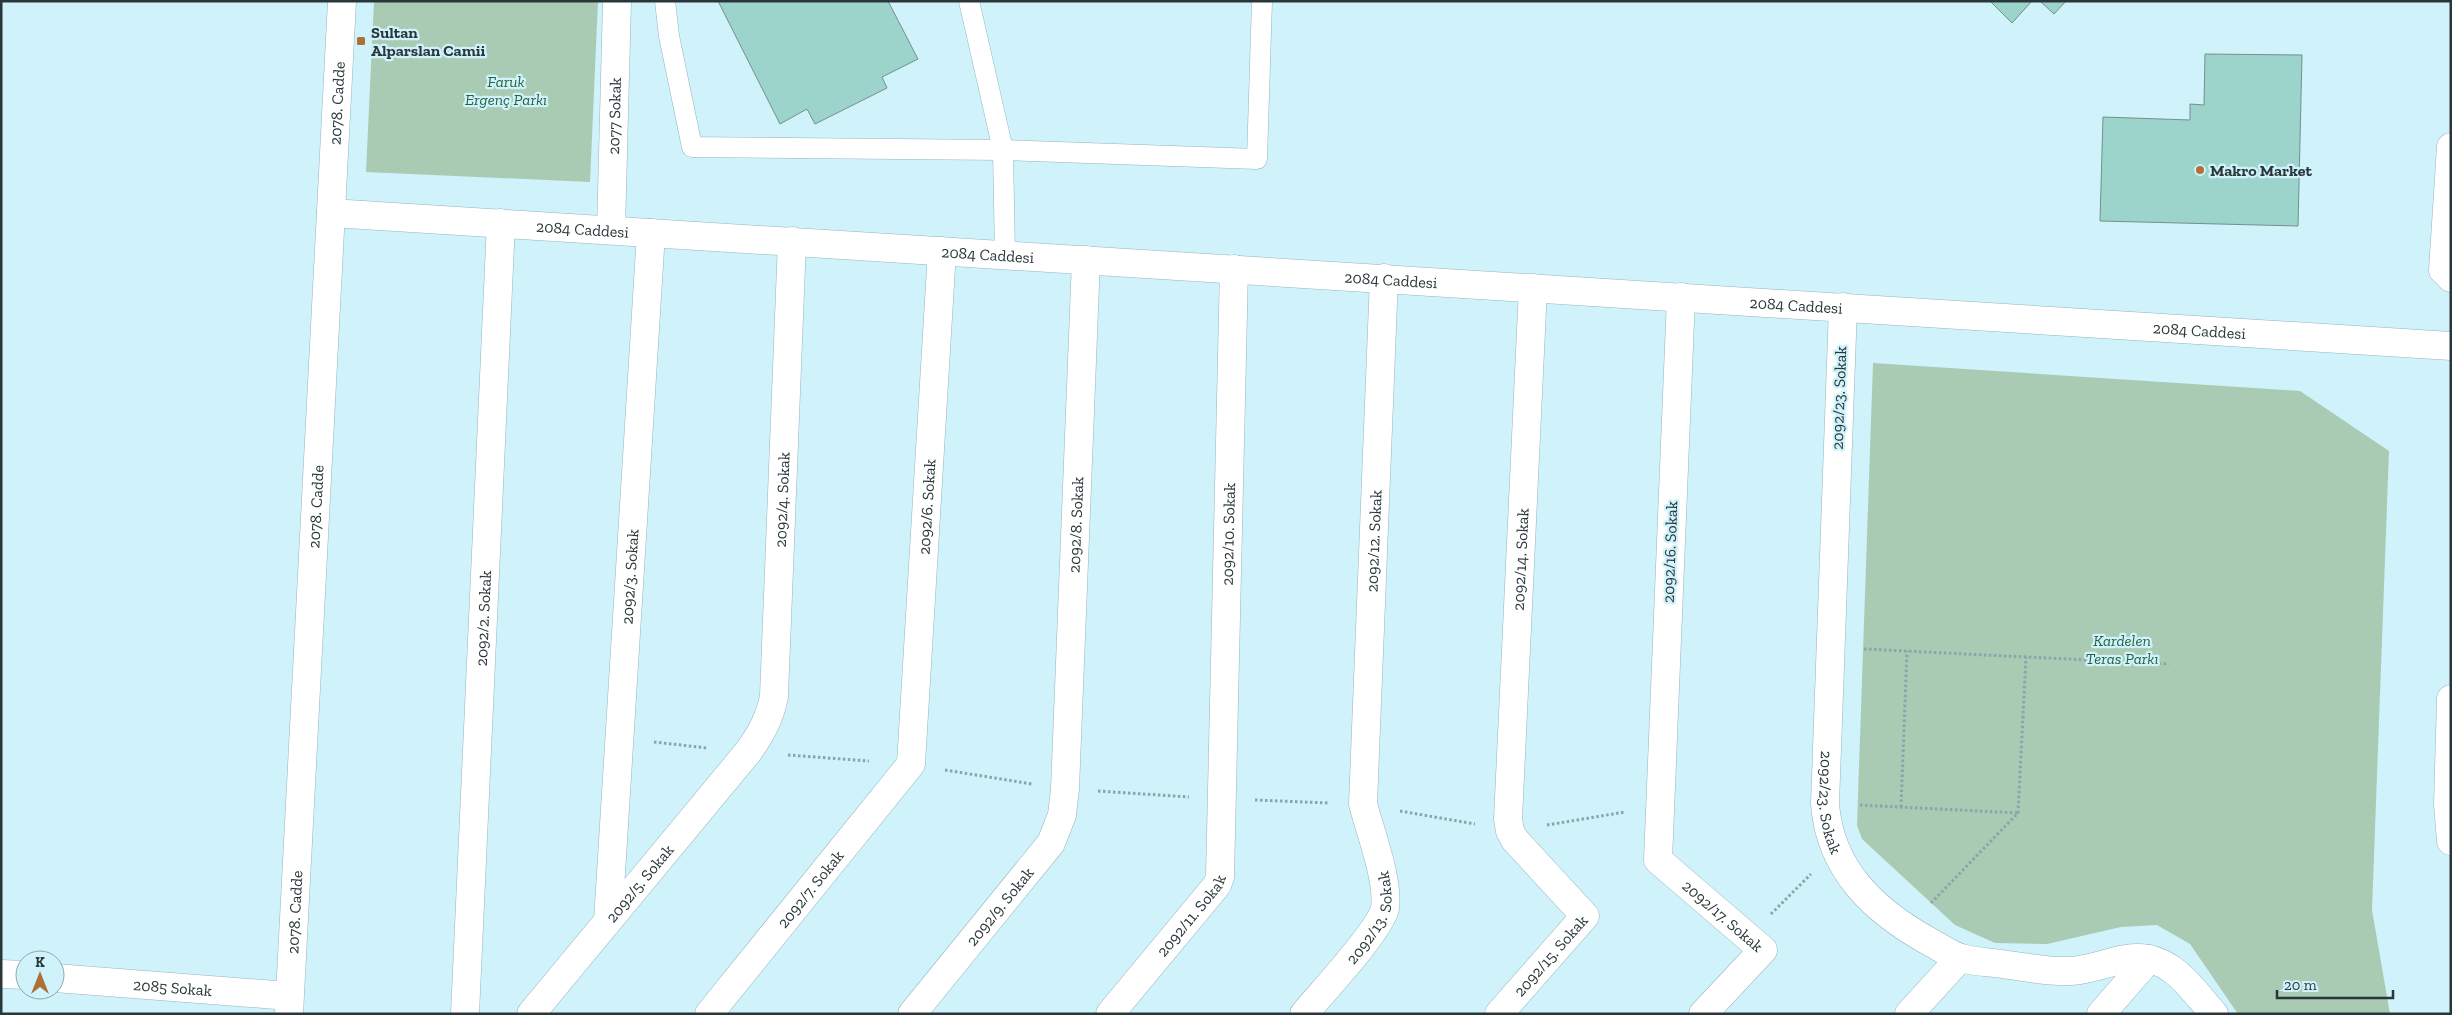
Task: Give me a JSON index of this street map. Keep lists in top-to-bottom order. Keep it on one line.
{"streets":{"street":["2078. Cadde","2077 Sokak","2084 Caddesi","2092/23. Sokak","2092/4. Sokak","2092/6. Sokak","2092/8. Sokak","2092/10. Sokak","2092/12. Sokak","2092/16. Sokak","2092/14. Sokak","2092/3. Sokak","2092/2. Sokak","2092/5. Sokak","2092/7. Sokak","2092/9. Sokak","2092/11. Sokak","2092/13. Sokak","2092/17. Sokak","2092/15. Sokak","2085 Sokak"]},"crossings":[["2078. Cadde","2084 Caddesi"],["2078. Cadde","2085 Sokak"],["2077 Sokak","2084 Caddesi"],["2084 Caddesi","2092/23. Sokak"],["2084 Caddesi","2092/4. Sokak"],["2084 Caddesi","2092/6. Sokak"],["2084 Caddesi","2092/8. Sokak"],["2084 Caddesi","2092/10. Sokak"],["2084 Caddesi","2092/12. Sokak"],["2084 Caddesi","2092/16. Sokak"],["2084 Caddesi","2092/14. Sokak"],["2084 Caddesi","2092/3. Sokak"],["2084 Caddesi","2092/2. Sokak"],["2092/4. Sokak","2092/5. Sokak"],["2092/6. Sokak","2092/7. Sokak"],["2092/8. Sokak","2092/9. Sokak"],["2092/10. Sokak","2092/11. Sokak"],["2092/12. Sokak","2092/13. Sokak"],["2092/16. Sokak","2092/17. Sokak"],["2092/14. Sokak","2092/15. Sokak"],["2092/3. Sokak","2092/5. Sokak"]],"parks":["Faruk Ergenç Parkı","Kardelen Teras Parkı"],"places":{"transit":["Sultan Alparslan Camii"],"other":["Makro Market"]},"scale_bar":"20 m","north":"top"}
